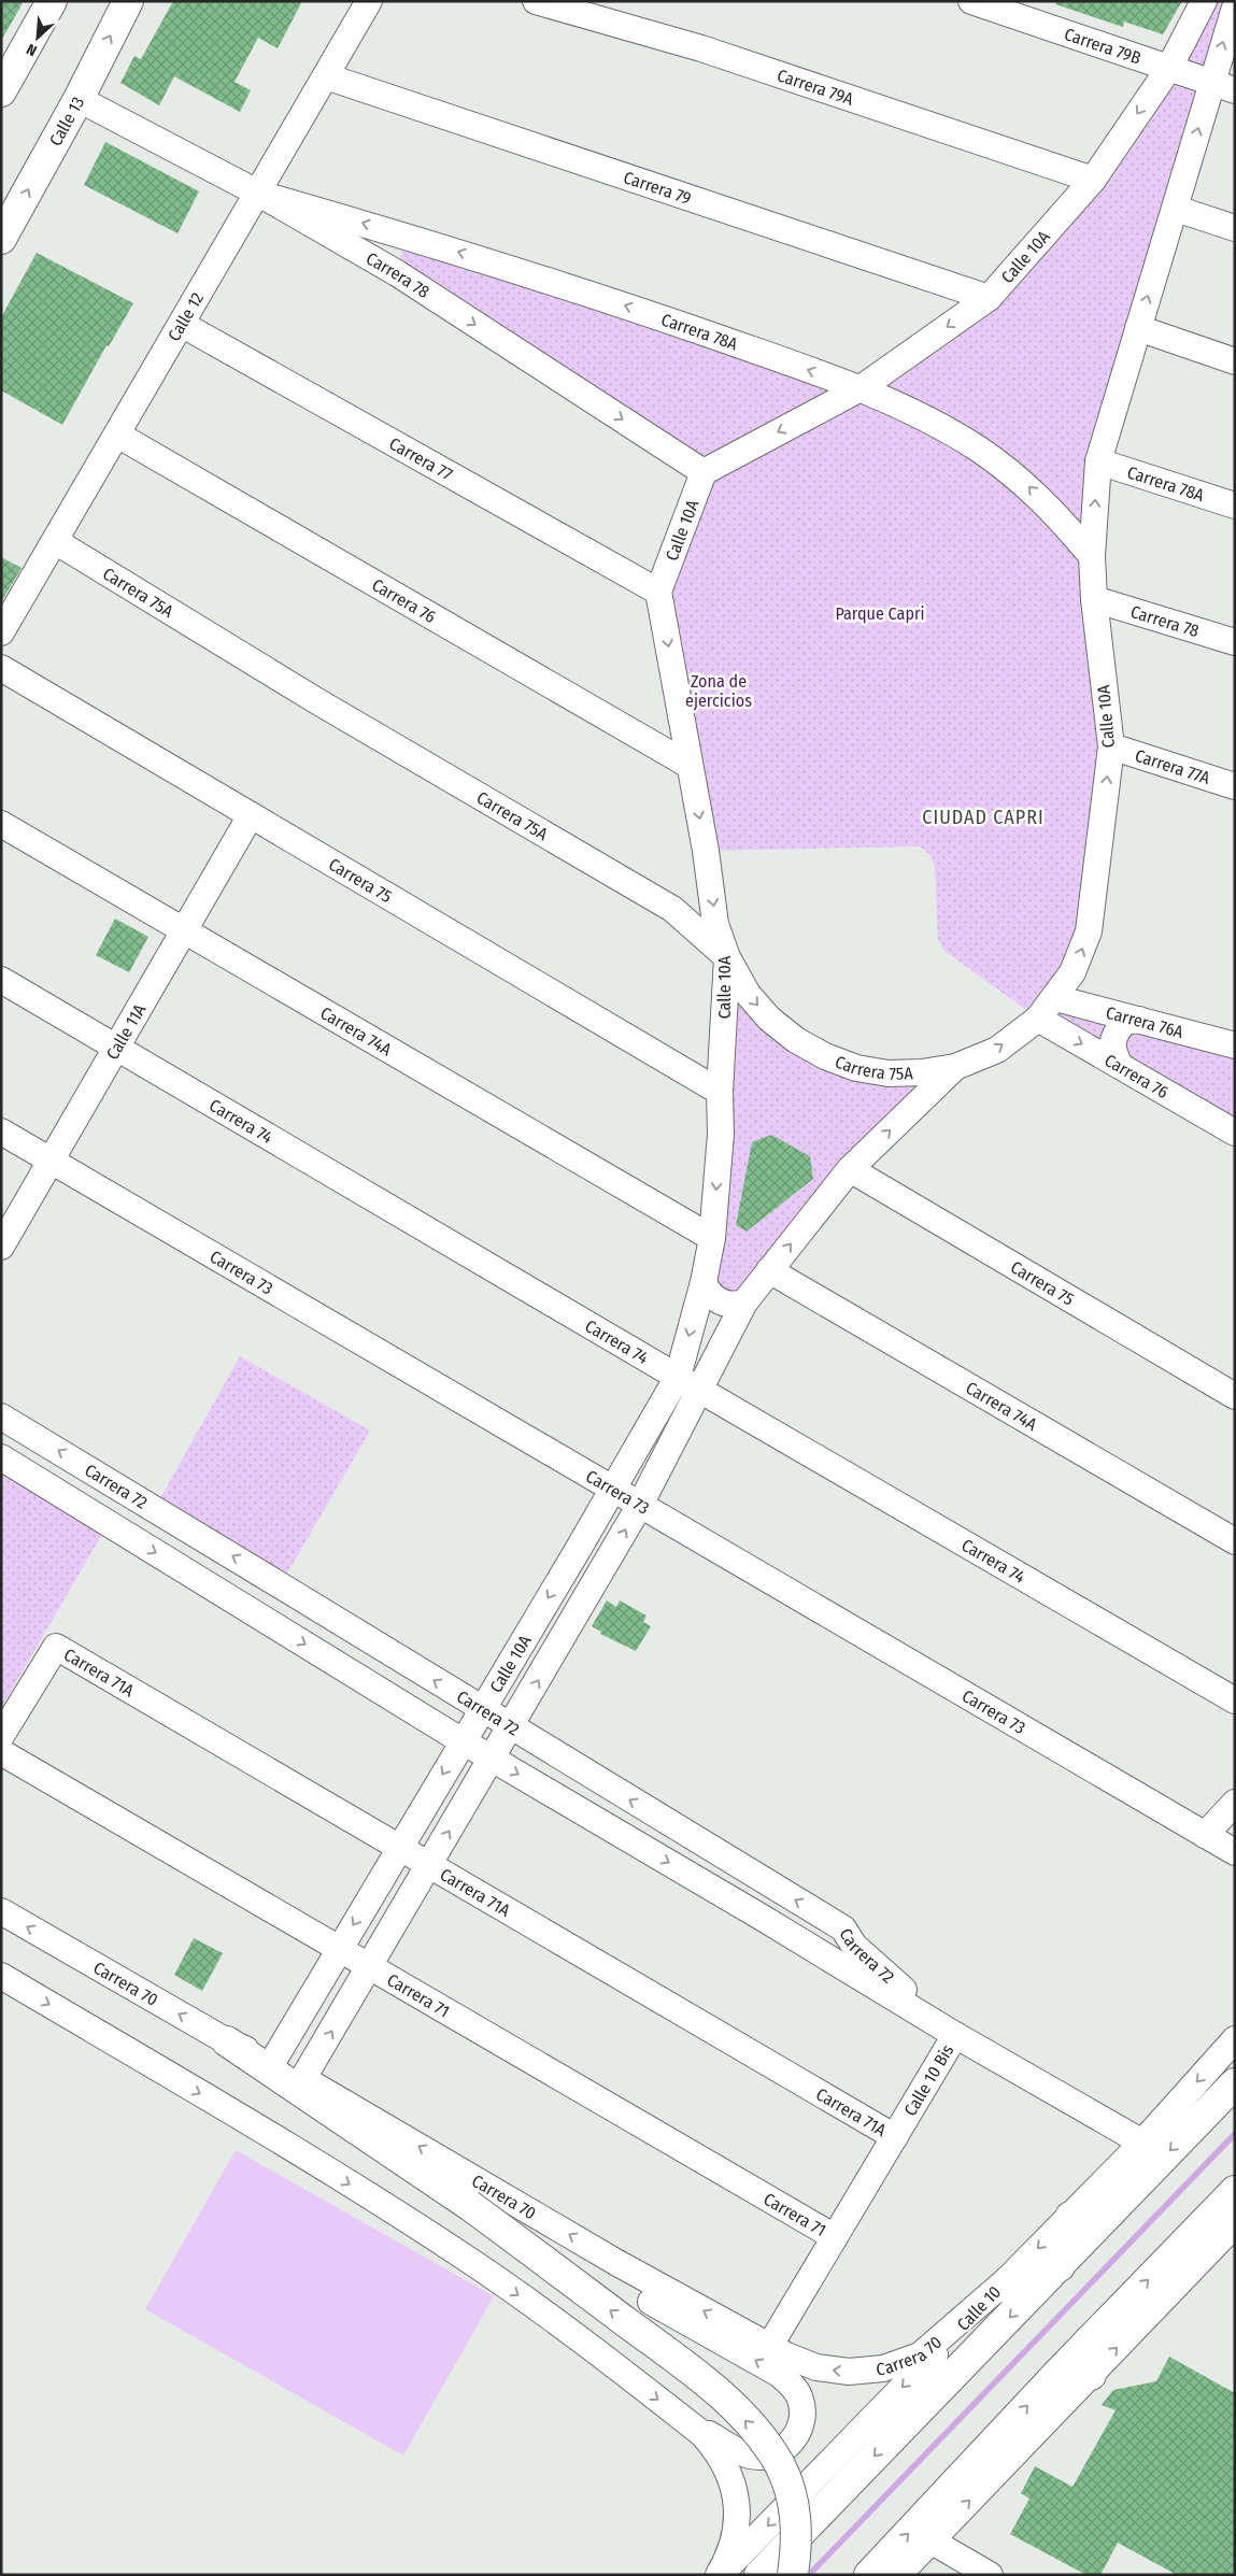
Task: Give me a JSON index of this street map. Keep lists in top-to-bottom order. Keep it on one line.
{"streets":{"main road":["Calle 13","Calle 10"],"street":["Carrera 79B","Carrera 79A","Carrera 79","Calle 10A","Carrera 78","Calle 12","Carrera 78A","Carrera 77","Carrera 75A","Carrera 76","Carrera 77A","Carrera 75","Carrera 76A","Calle 11A","Carrera 74A","Carrera 74","Carrera 73","Carrera 72","Carrera 71A","Carrera 70","Carrera 71","Calle 10 Bis"]},"crossings":[["Carrera 79B","Calle 10A"],["Carrera 79A","Calle 10A"],["Calle 13","Carrera 78"],["Carrera 79","Calle 10A"],["Carrera 79","Calle 12"],["Calle 10A","Carrera 78"],["Calle 10A","Carrera 78A"],["Calle 10A","Carrera 77"],["Calle 10A","Carrera 75A"],["Calle 10A","Carrera 76"],["Calle 10A","Carrera 77A"],["Calle 10A","Carrera 75"],["Calle 10A","Carrera 76A"],["Calle 10A","Carrera 74A"],["Calle 10A","Carrera 74"],["Calle 10A","Carrera 73"],["Calle 10A","Carrera 72"],["Calle 10A","Carrera 71A"],["Calle 10A","Carrera 70"],["Calle 10A","Carrera 71"],["Carrera 78","Calle 12"],["Carrera 78","Carrera 78A"],["Calle 12","Carrera 78A"],["Calle 12","Carrera 77"],["Calle 12","Carrera 75A"],["Calle 12","Carrera 76"],["Carrera 75","Calle 11A"],["Calle 11A","Carrera 74A"],["Calle 11A","Carrera 74"],["Calle 11A","Carrera 73"],["Carrera 72","Calle 10 Bis"],["Carrera 72","Calle 10"],["Carrera 71A","Calle 10 Bis"],["Carrera 70","Calle 10 Bis"],["Carrera 70","Calle 10"],["Carrera 71","Calle 10 Bis"]],"one_way":["Carrera 78","Carrera 78A"],"districts":["CIUDAD CAPRI"],"parks":["Parque Capri","Zona de ejercicios"],"north":"bottom left"}
